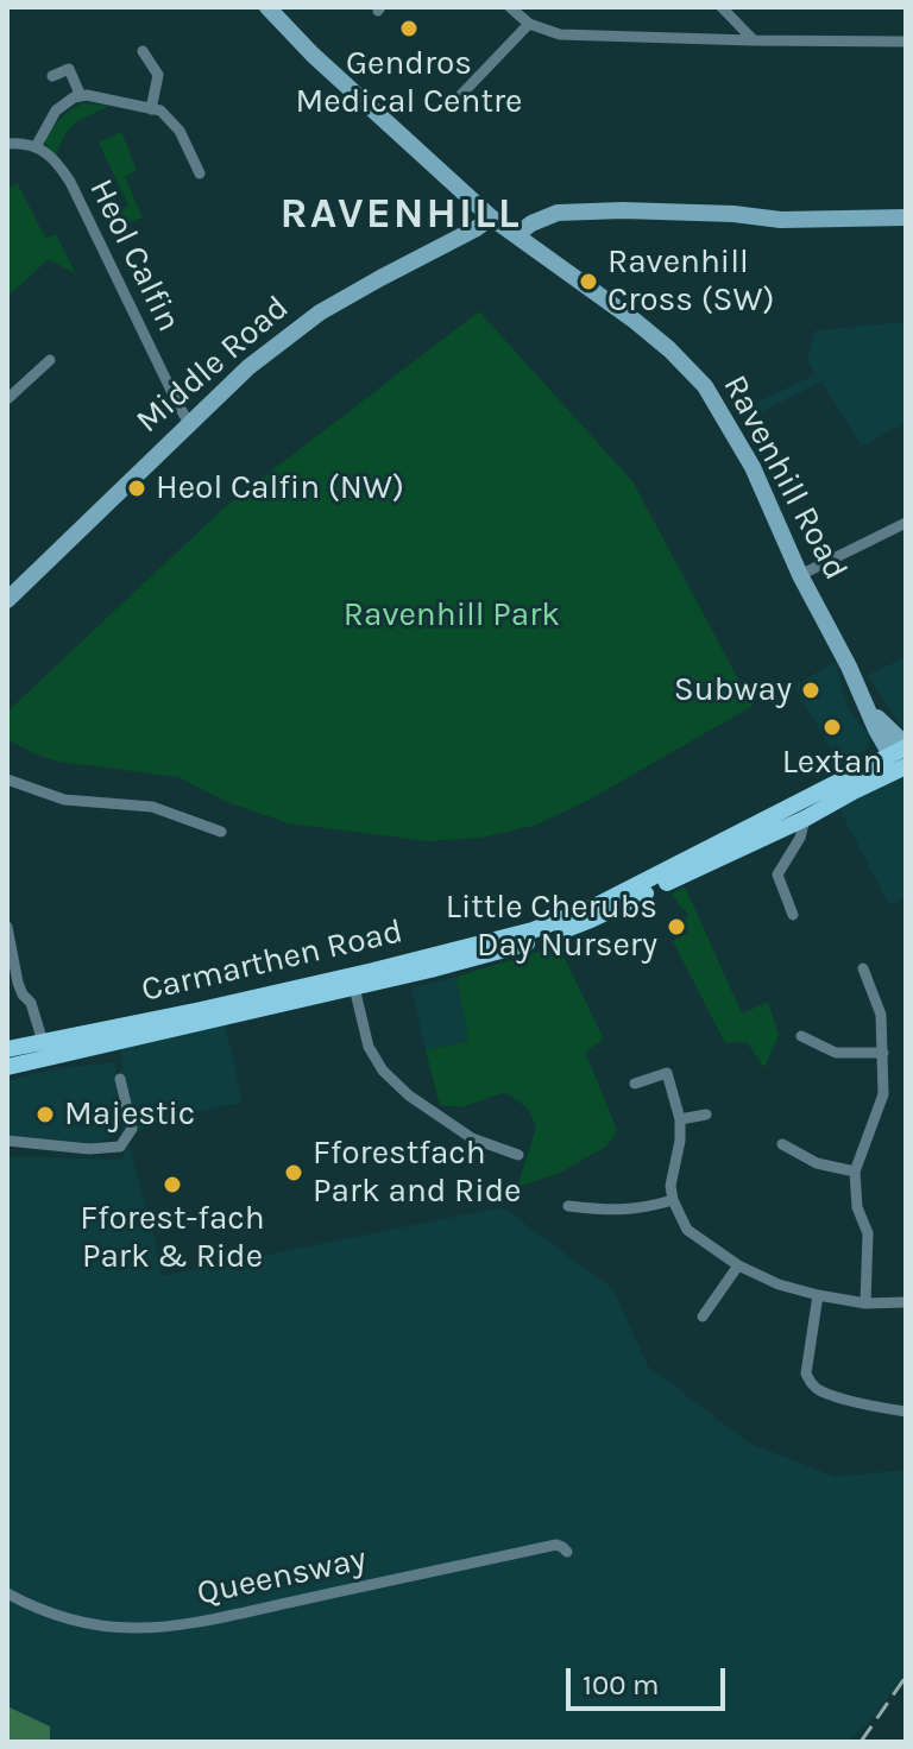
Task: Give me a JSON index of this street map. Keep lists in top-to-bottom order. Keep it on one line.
{"streets":{"main road":["Carmarthen Road"],"street":["Heol Calfin","Middle Road","Ravenhill Road","Queensway"]},"crossings":[["Heol Calfin","Middle Road"],["Middle Road","Ravenhill Road"],["Ravenhill Road","Carmarthen Road"]],"districts":["RAVENHILL"],"parks":["Ravenhill Park"],"places":["Gendros Medical Centre","Ravenhill Cross (SW)","Heol Calfin (NW)","Subway","Lextan","Little Cherubs Day Nursery","Majestic","Fforestfach Park and Ride","Fforest-fach Park & Ride"],"scale_bar":"100 m"}
